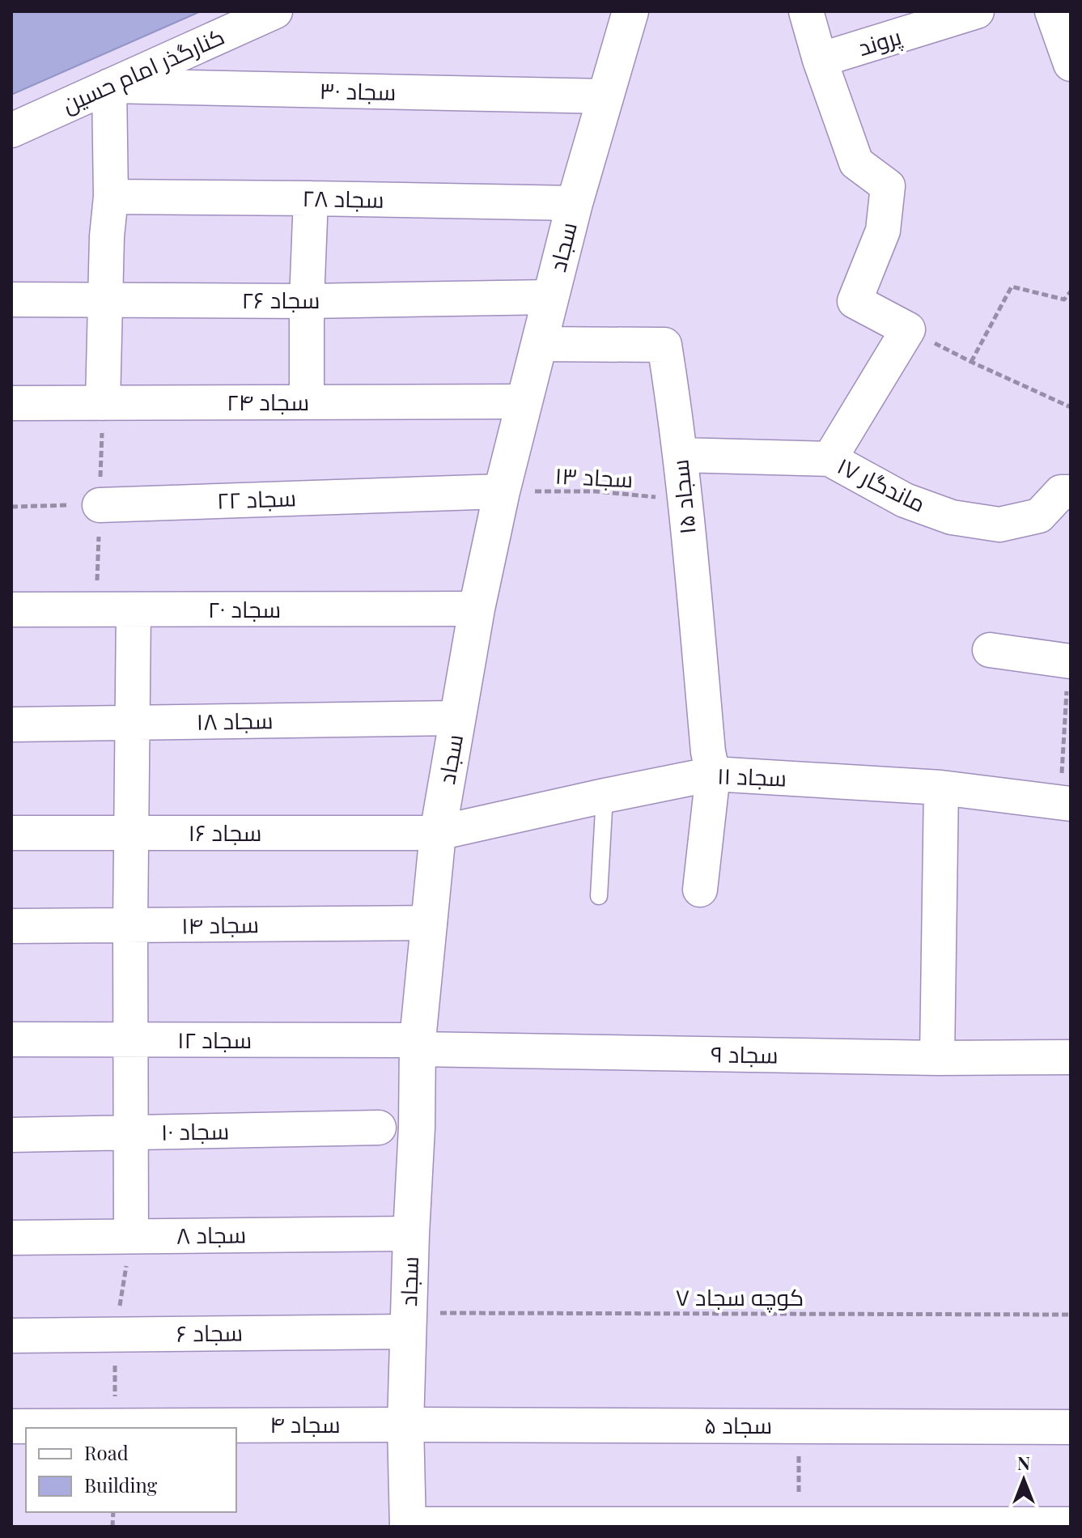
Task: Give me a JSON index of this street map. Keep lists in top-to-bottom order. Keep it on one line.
{"streets":{"street":["پروند","کنارگذر امام حسین","سجاد ۳۰","سجاد ۲۸","سجاد","سجاد ۲۶","سجاد ۲۴","ماندگار ۱۷","سجاد ۱۵","سجاد ۲۲","سجاد ۲۰","سجاد ۱۸","سجاد ۱۱","سجاد ۱۶","سجاد ۱۴","سجاد ۱۲","سجاد ۹","سجاد ۱۰","سجاد ۸","سجاد ۶","سجاد ۴","سجاد ۵"],"path":["سجاد ۱۳","کوچه سجاد ۷"]},"crossings":[["کنارگذر امام حسین","سجاد ۳۰"],["سجاد ۳۰","سجاد"],["سجاد ۲۸","سجاد"],["سجاد","سجاد ۲۶"],["سجاد","سجاد ۲۴"],["سجاد","سجاد ۱۳"],["سجاد","سجاد ۱۵"],["سجاد","سجاد ۲۲"],["سجاد","سجاد ۲۰"],["سجاد","سجاد ۱۸"],["سجاد","سجاد ۱۱"],["سجاد","سجاد ۱۶"],["سجاد","سجاد ۱۴"],["سجاد","سجاد ۱۲"],["سجاد","سجاد ۹"],["سجاد","سجاد ۸"],["سجاد","کوچه سجاد ۷"],["سجاد","سجاد ۶"],["سجاد","سجاد ۴"],["سجاد","سجاد ۵"],["سجاد ۱۳","سجاد ۱۵"],["سجاد ۱۳","سجاد ۲۲"],["ماندگار ۱۷","سجاد ۱۵"],["سجاد ۱۵","سجاد ۱۱"],["سجاد ۱۱","سجاد ۱۶"],["سجاد ۱۲","سجاد ۹"],["کوچه سجاد ۷","سجاد ۶"],["سجاد ۴","سجاد ۵"]],"legend":["Road","Building"],"north":"top"}
